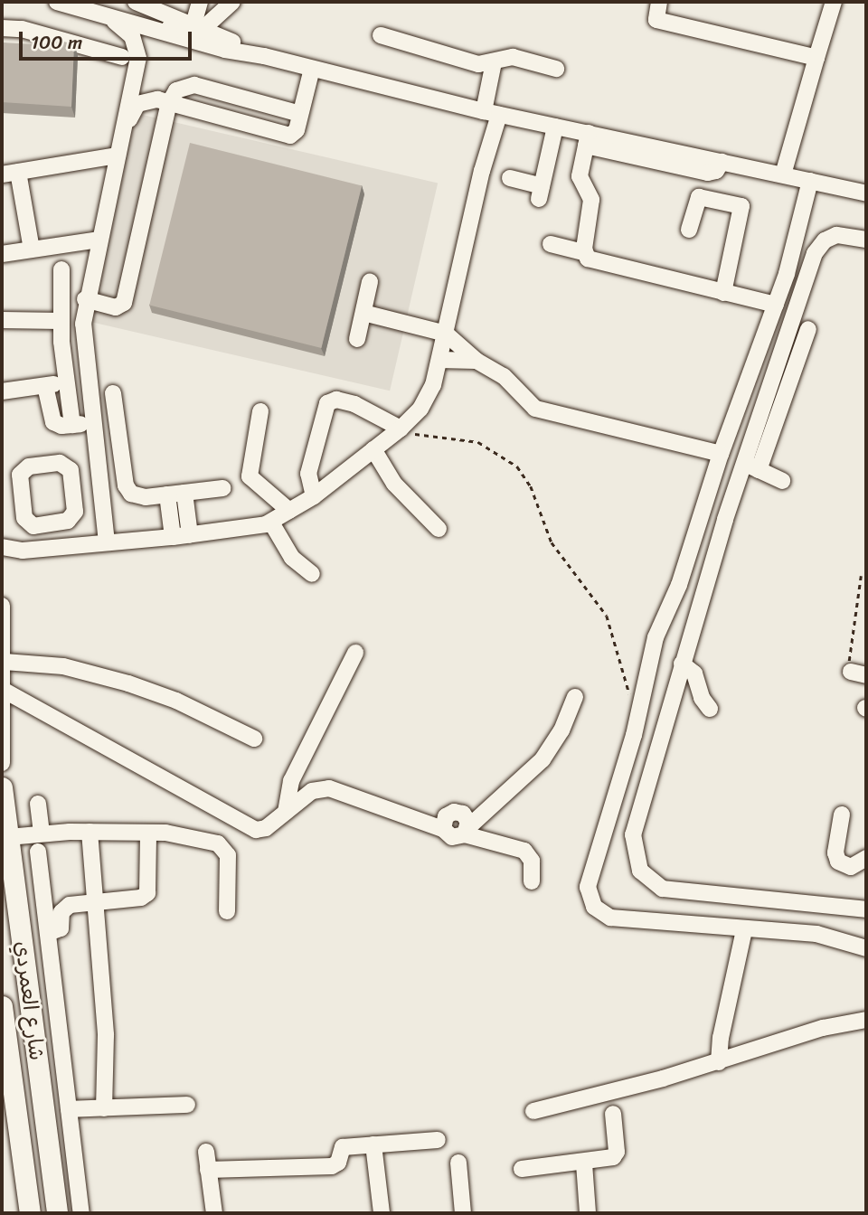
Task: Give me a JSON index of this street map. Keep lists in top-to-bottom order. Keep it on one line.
{"streets":{"main road":["شارع العمردي"]},"scale_bar":"100 m"}
